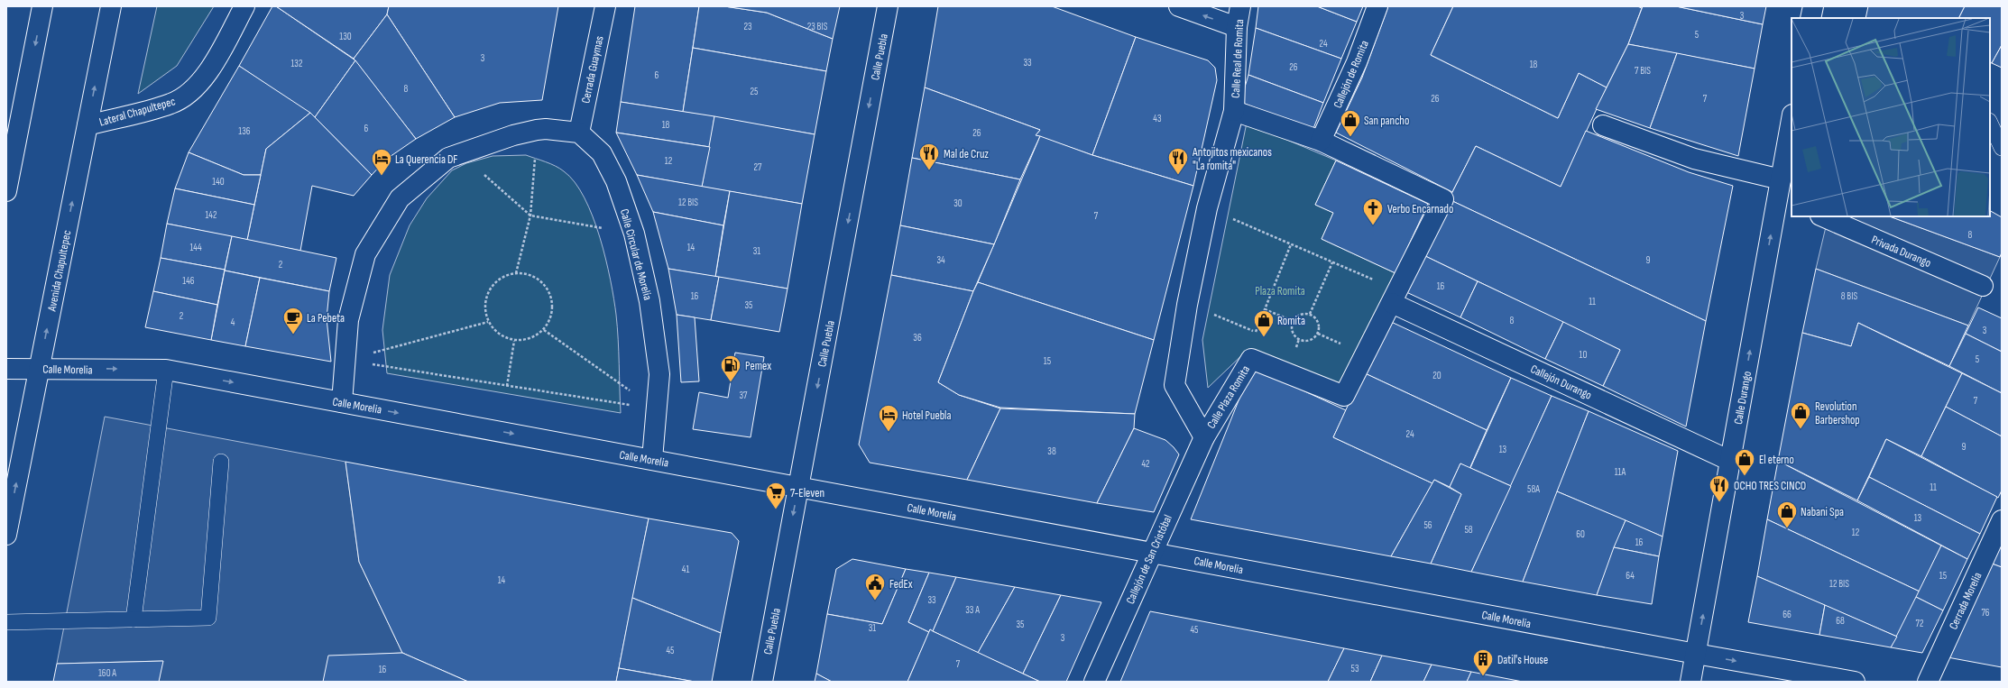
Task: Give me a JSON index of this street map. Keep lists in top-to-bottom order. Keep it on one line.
{"streets":{"street":["Calle Puebla","Calle Real de Romita","Cerrada Guaymas","Callejón de Romita","Lateral Chapultepec","Privada Durango","Calle Circular de Morelia","Avenida Chapultepec","Calle Morelia","Callejón Durango","Calle Plaza Romita","Calle Durango","Callejón de San Cristóbal","Cerrada Morelia"]},"crossings":[["Calle Puebla","Calle Morelia"],["Calle Real de Romita","Calle Plaza Romita"],["Cerrada Guaymas","Calle Circular de Morelia"],["Callejón de Romita","Calle Plaza Romita"],["Lateral Chapultepec","Avenida Chapultepec"],["Calle Circular de Morelia","Calle Morelia"],["Avenida Chapultepec","Calle Morelia"],["Calle Morelia","Calle Durango"],["Calle Morelia","Callejón de San Cristóbal"],["Callejón Durango","Calle Plaza Romita"],["Callejón Durango","Calle Durango"],["Calle Plaza Romita","Callejón de San Cristóbal"]],"one_way":["Calle Puebla","Calle Morelia","Calle Durango"],"parks":["Plaza Romita"],"places":{"shop":["San pancho","Romita","Revolution Barbershop","El eterno","Nabani Spa"],"restaurant":["Mal de Cruz","Antojitos mexicanos \"La romita\"","OCHO TRES CINCO"],"hotel":["La Querencia DF","Hotel Puebla"],"church":["Verbo Encarnado"],"cafe":["La Pebeta"],"fuel station":["Pemex"],"supermarket":["7-Eleven"],"public building":["FedEx"],"building":["Datil's House"]},"house_numbers":["3","23","23 BIS","5","130","24","3","33","132","18","26","7 BIS","6","8","25","26","7","43","18","6","136","26","12","27","140","12 BIS","30","142","7","8","144","14","31","34","9","2","146","16","16","8 BIS","11","35","2","8","4","3","36","10","5","15","20","37","7","24","9","13","38","42","11A","11","58A","13","56","58","12","60","16","41","64","15","14","12 BIS","33","33 A","76","66","68","72","35","31","45","3","45","7","53","16","160 A"]}
